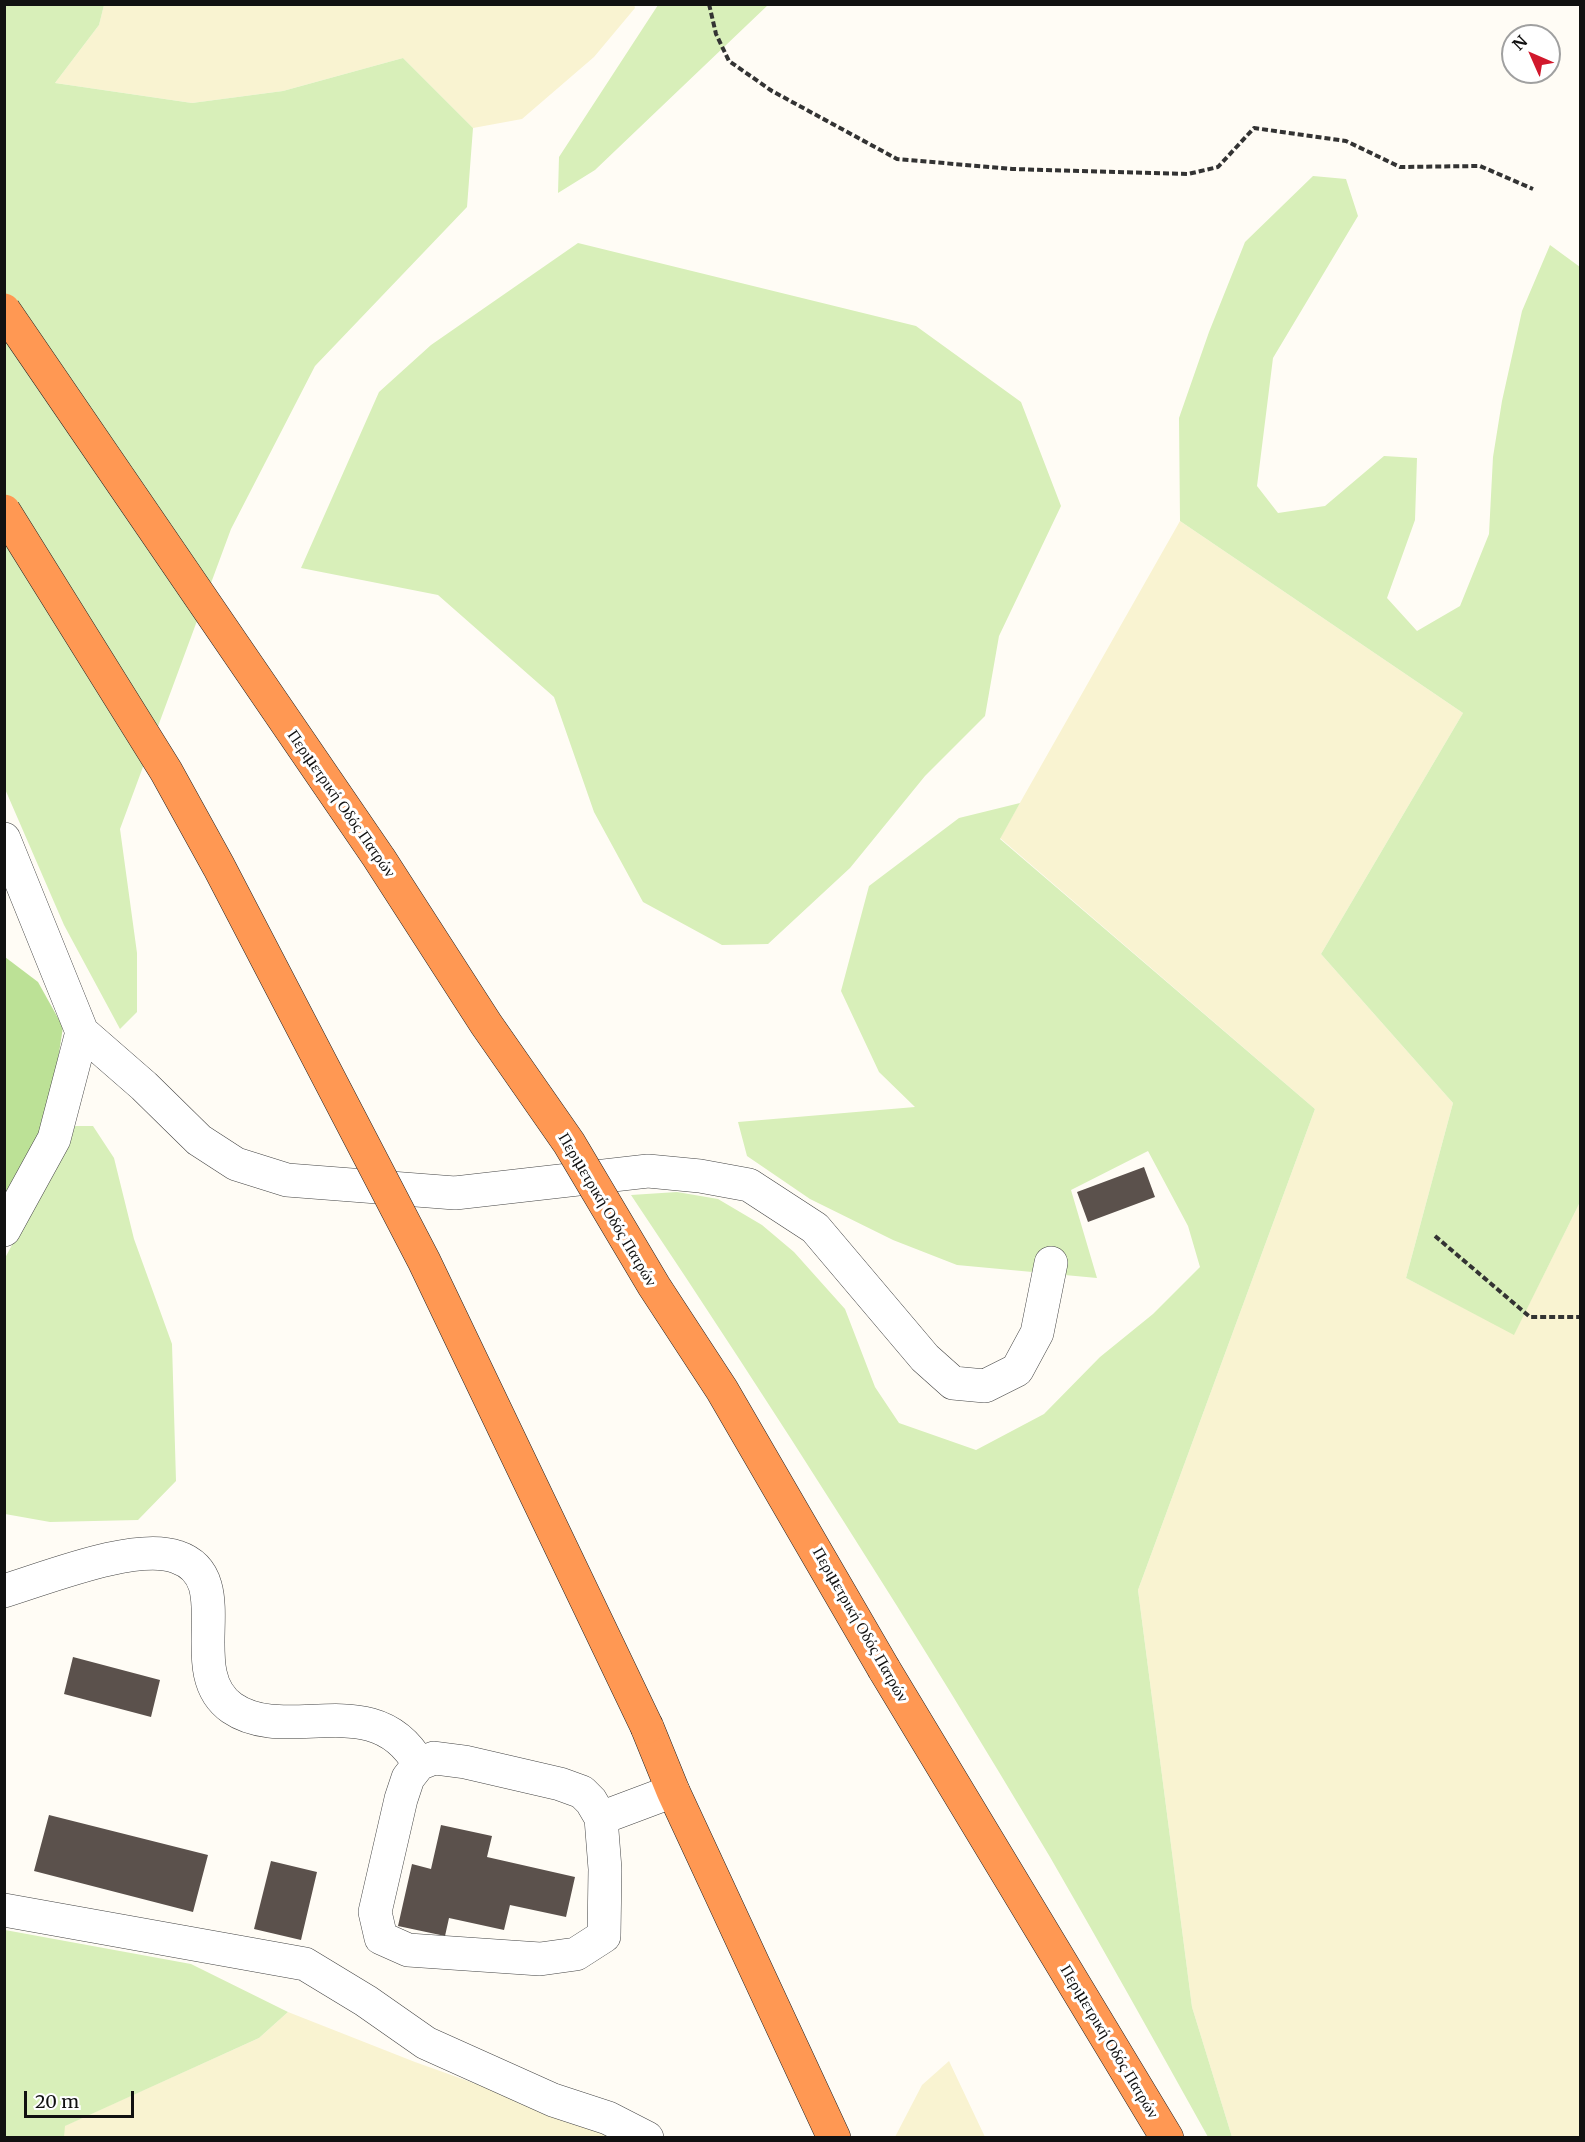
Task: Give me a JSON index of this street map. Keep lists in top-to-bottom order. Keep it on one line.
{"streets":{"highway":["Περιμετρική Οδός Πατρών"]},"scale_bar":"20 m","north":"top left"}
